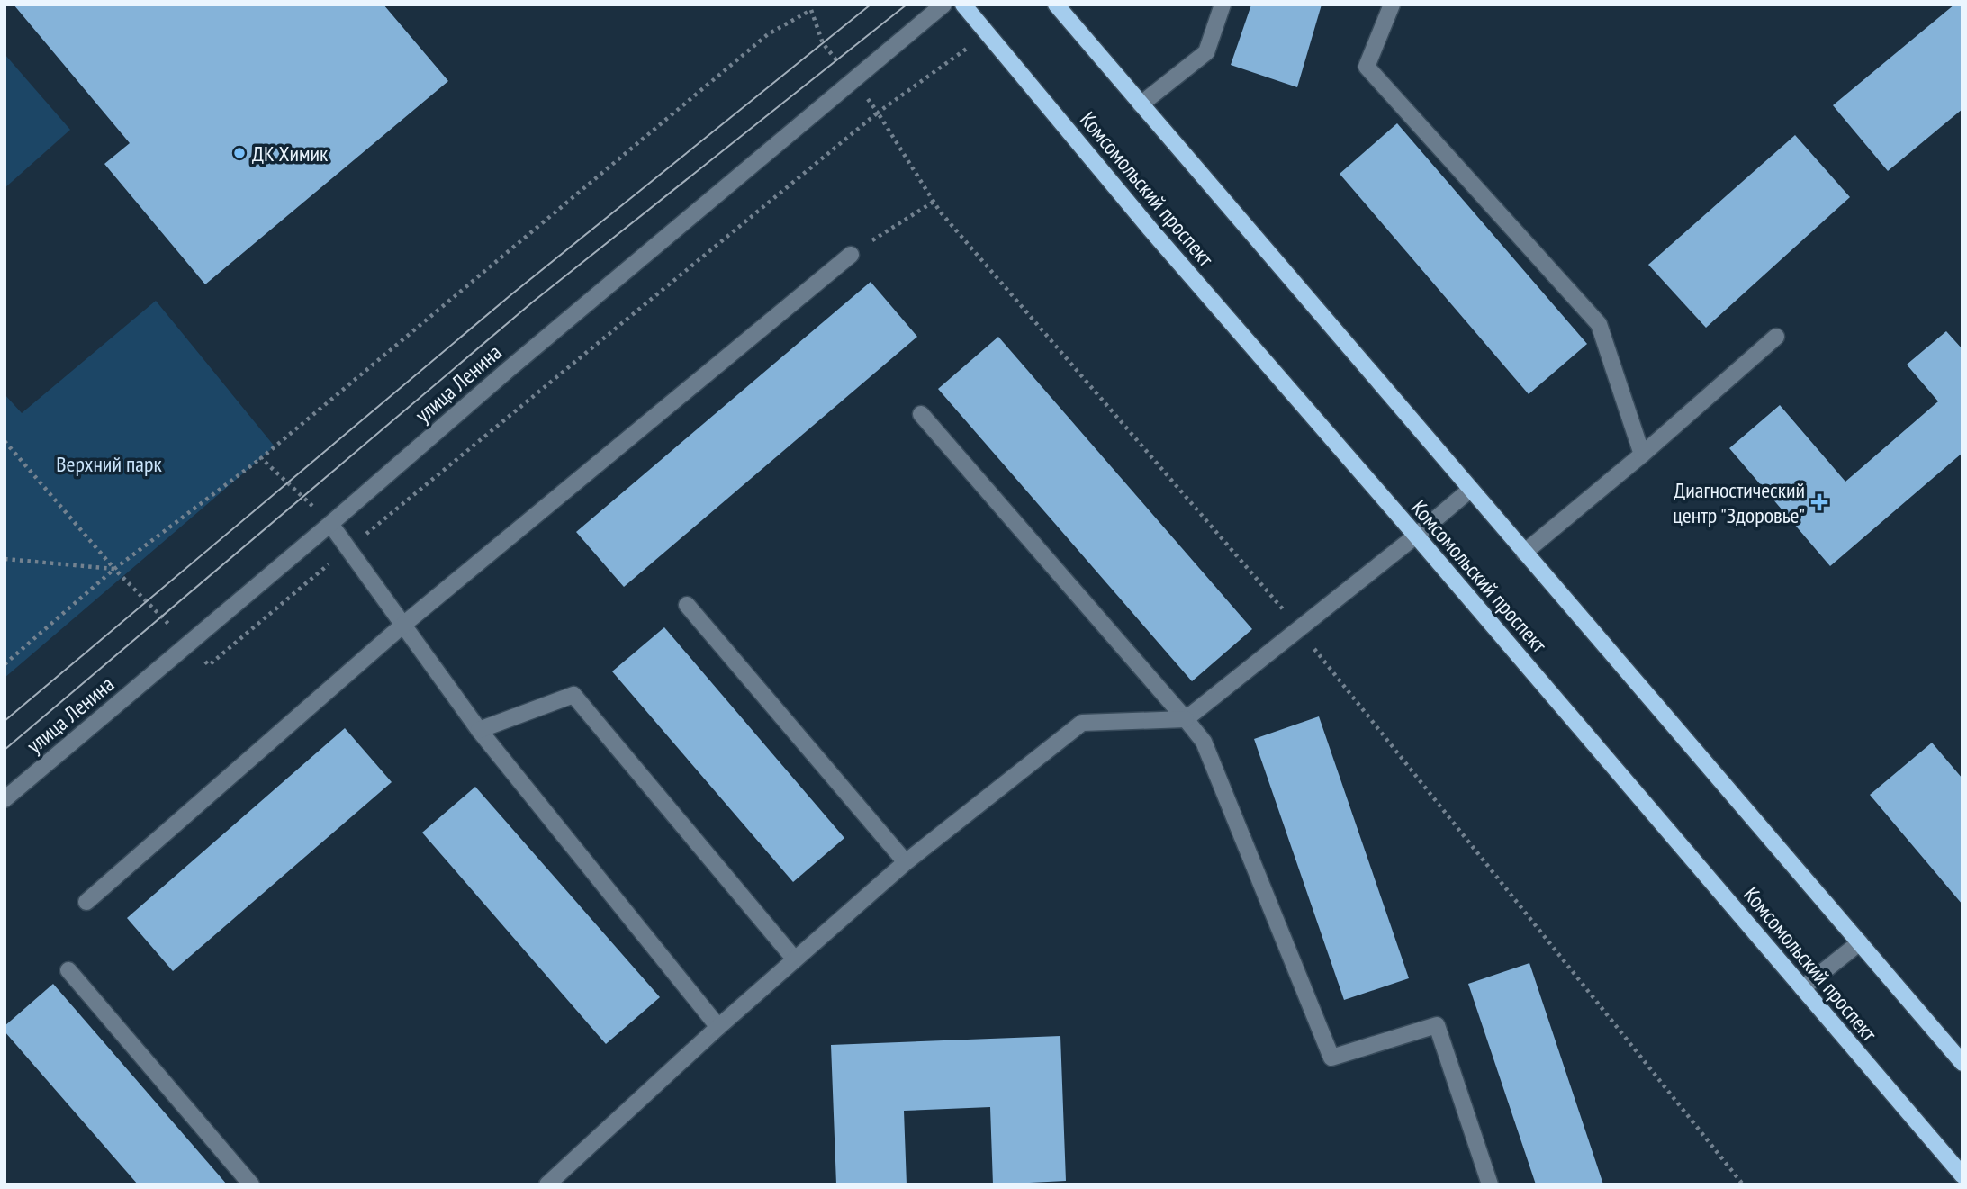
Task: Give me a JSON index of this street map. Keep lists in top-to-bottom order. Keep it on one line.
{"streets":{"main road":["Комсомольский проспект"],"street":["улица Ленина"]},"parks":["Верхний парк"],"places":{"other":["ДК Химик"],"health":["Диагностический центр \"Здоровье\""]}}
